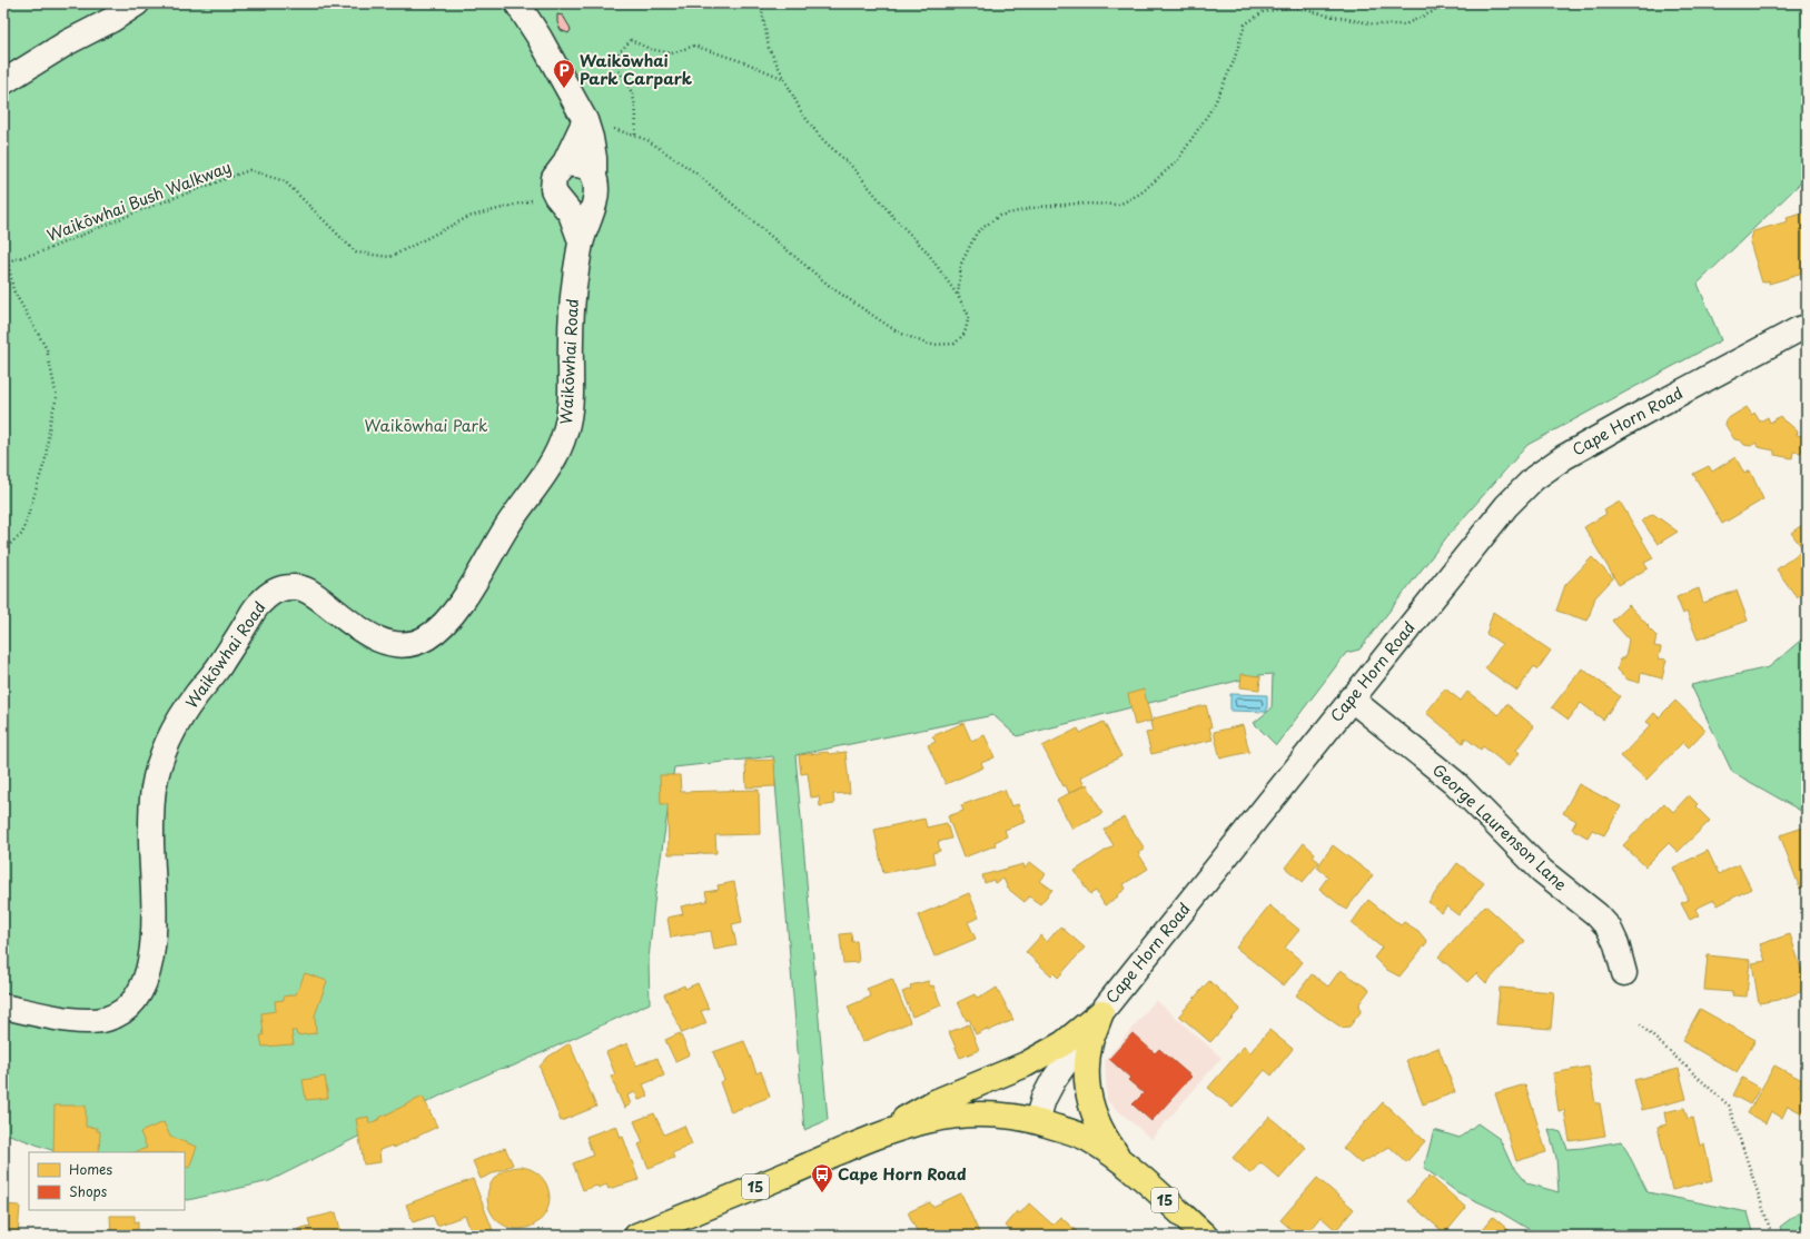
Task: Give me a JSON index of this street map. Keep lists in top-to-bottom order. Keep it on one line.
{"streets":{"main road":["15"],"street":["Waikōwhai Road","Cape Horn Road","George Laurenson Lane"],"path":["Waikōwhai Bush Walkway"]},"crossings":[["Waikōwhai Bush Walkway","Waikōwhai Road"],["Cape Horn Road","George Laurenson Lane"],["Cape Horn Road","15"]],"parks":["Waikōwhai Park"],"places":{"parking":["Waikōwhai Park Carpark"],"bus stop":["Cape Horn Road"]},"legend":["Homes","Shops"]}
